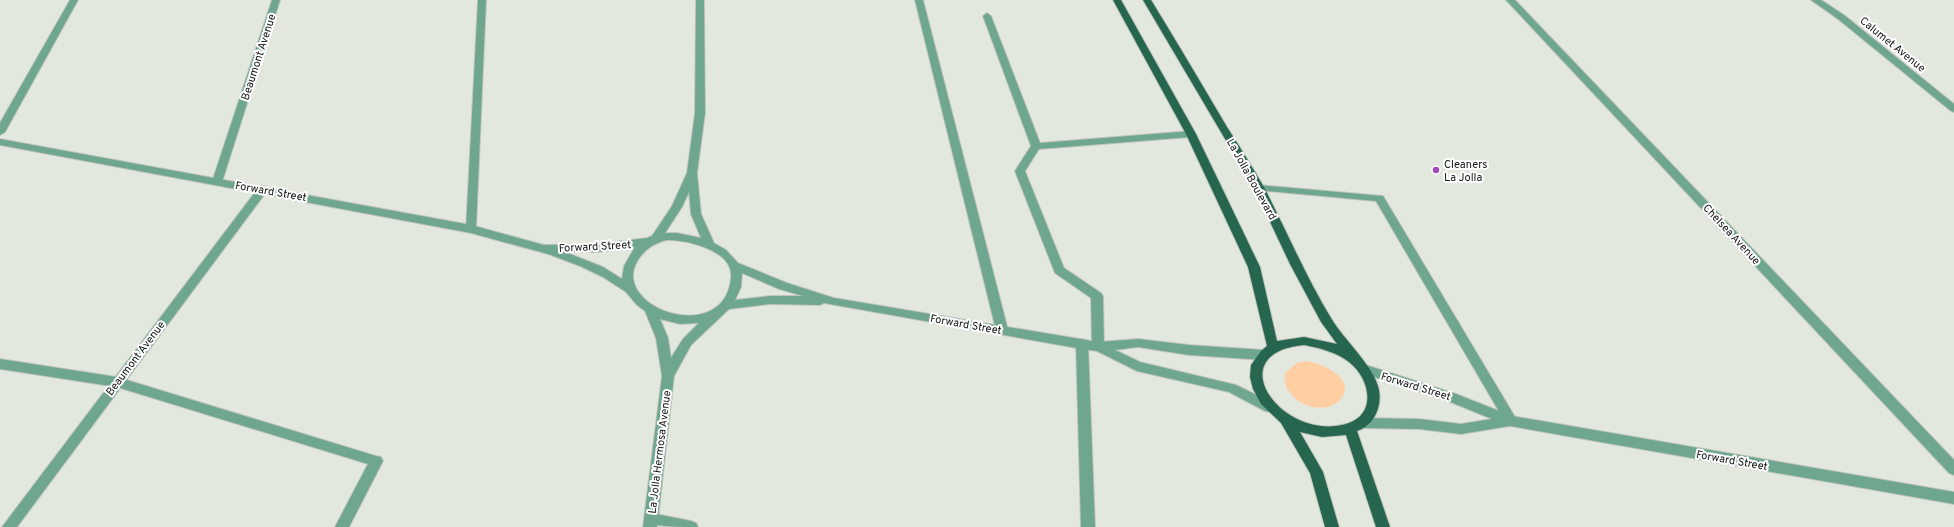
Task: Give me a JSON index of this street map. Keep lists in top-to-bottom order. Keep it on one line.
{"streets":{"main road":["La Jolla Boulevard"],"street":["Calumet Avenue","Beaumont Avenue","Forward Street","Chelsea Avenue","La Jolla Hermosa Avenue"]},"crossings":[["Beaumont Avenue","Forward Street"],["La Jolla Boulevard","Forward Street"],["Forward Street","La Jolla Hermosa Avenue"]],"places":["Cleaners La Jolla"]}
